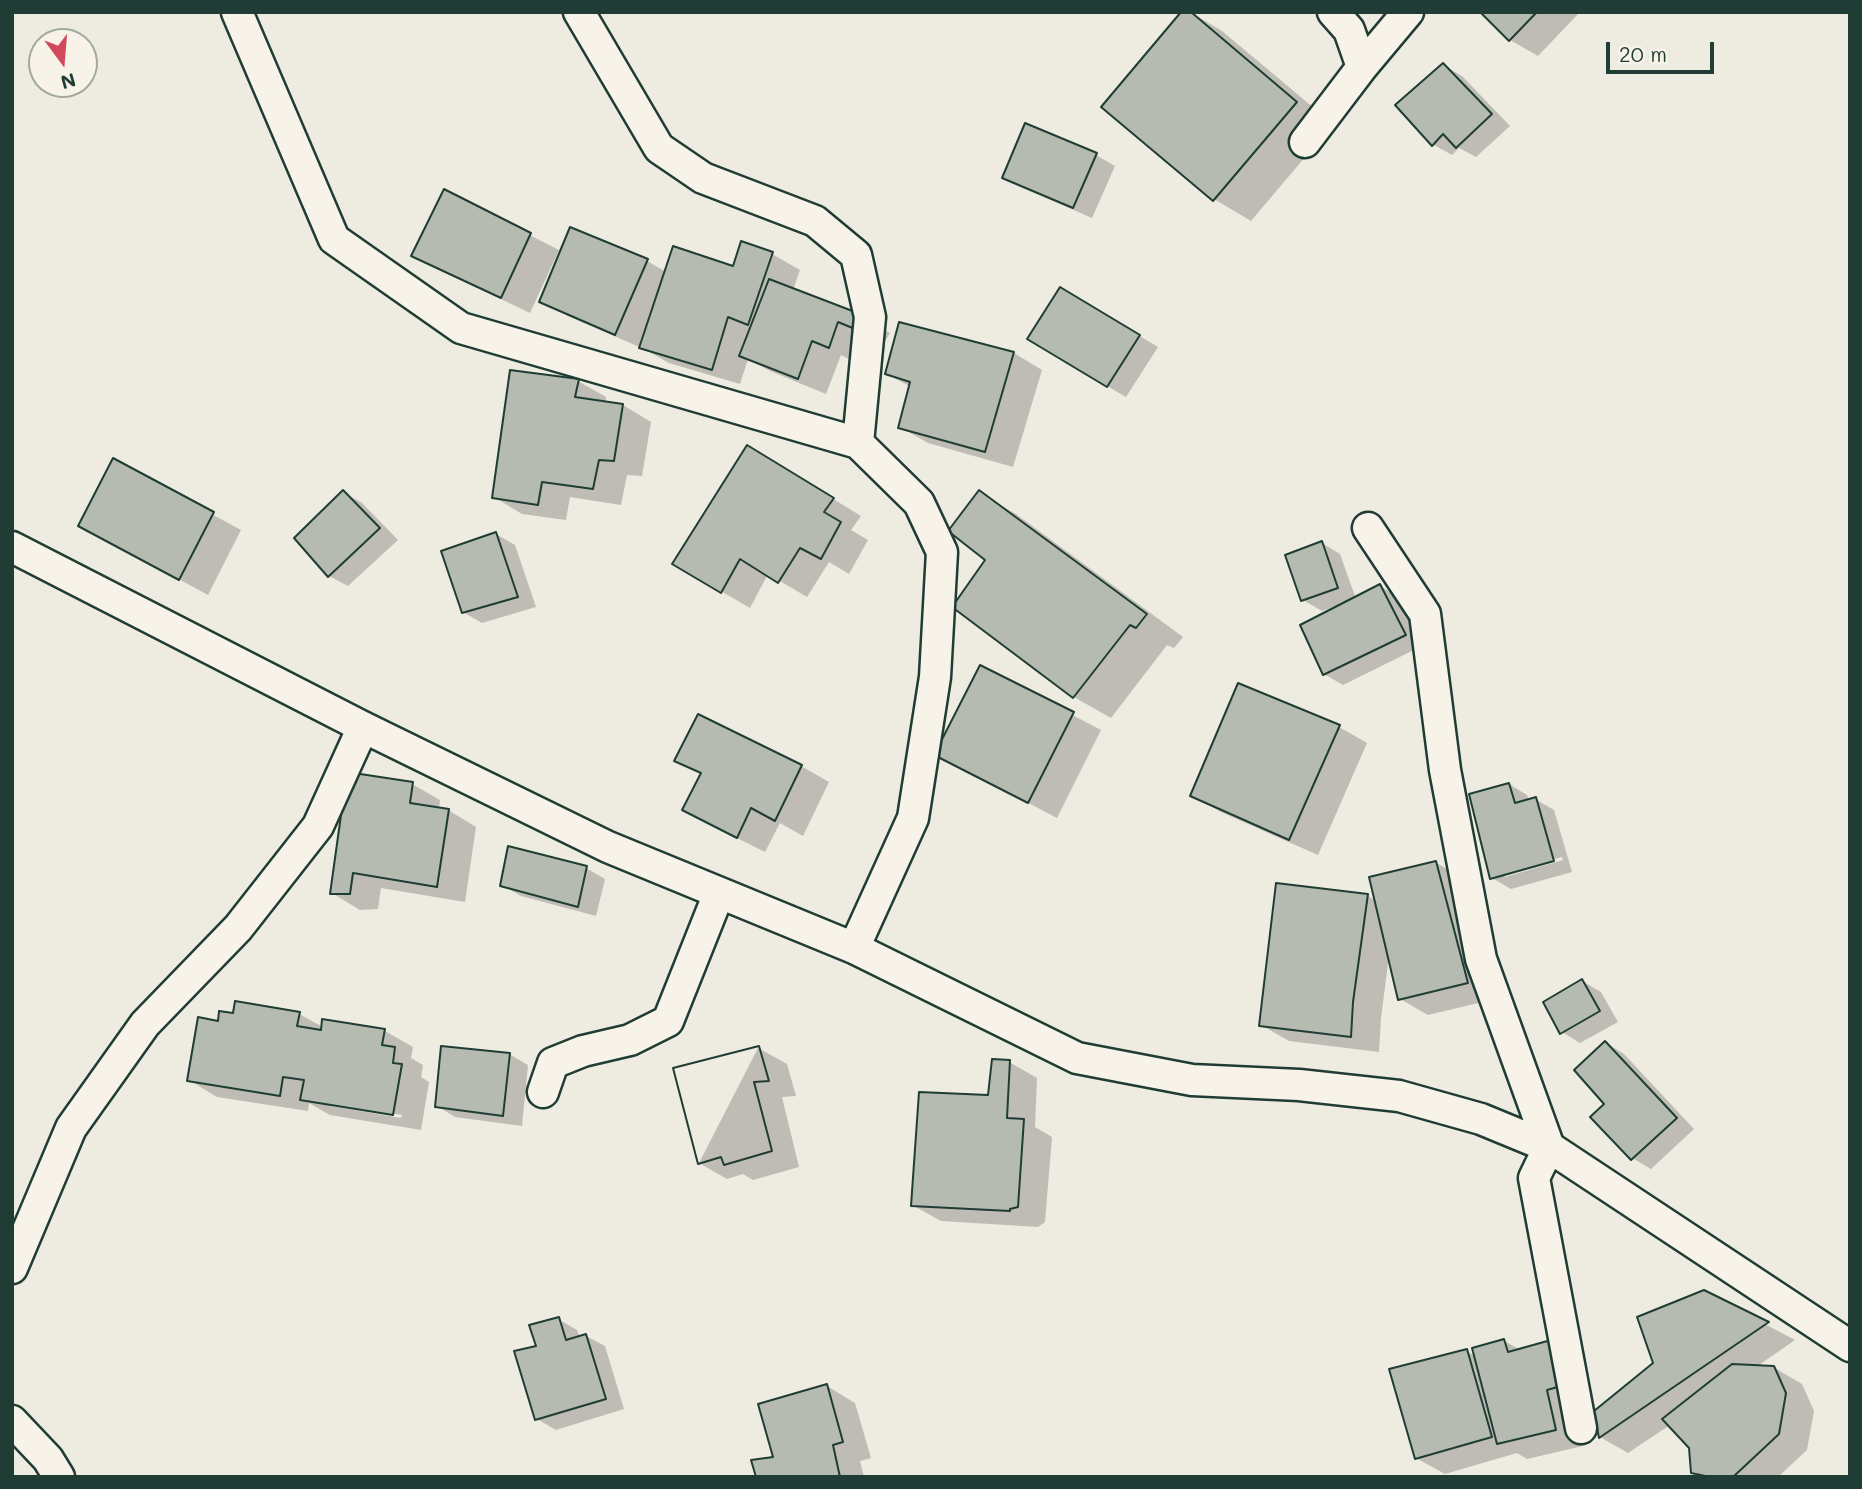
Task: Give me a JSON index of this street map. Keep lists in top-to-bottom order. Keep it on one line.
{"scale_bar":"20 m","north":"bottom"}
